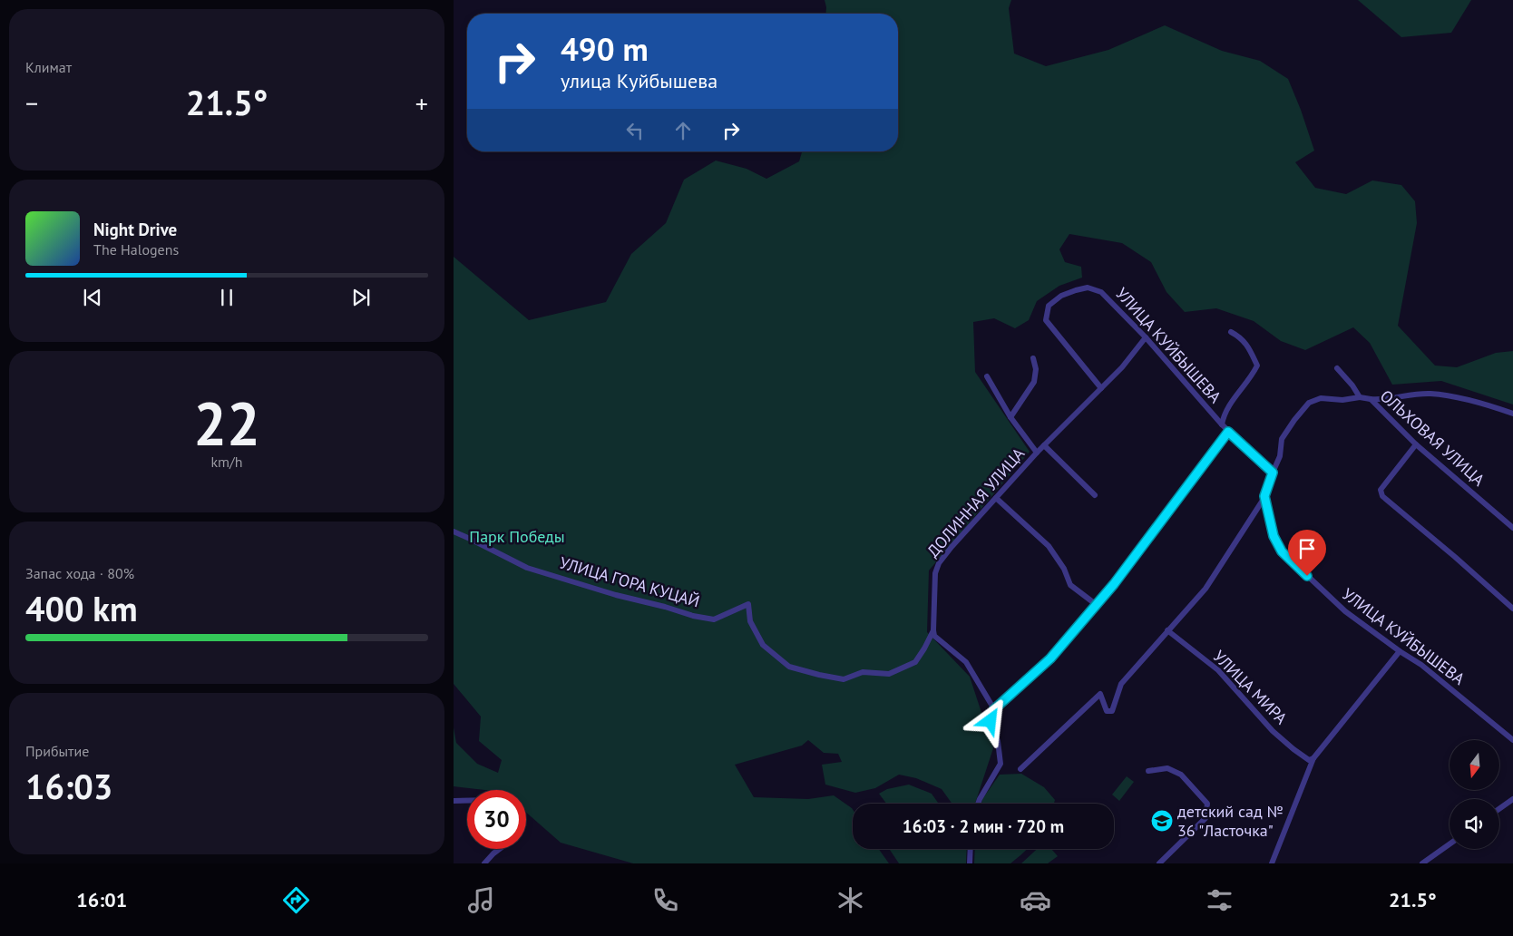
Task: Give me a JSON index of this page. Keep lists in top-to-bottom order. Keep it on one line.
{"streets":{"street":["УЛИЦА КУЙБЫШЕВА","ОЛЬХОВАЯ УЛИЦА","ДОЛИННАЯ УЛИЦА","УЛИЦА ГОРА КУЦАЙ","УЛИЦА МИРА"]},"crossings":[["УЛИЦА КУЙБЫШЕВА","ДОЛИННАЯ УЛИЦА"],["ДОЛИННАЯ УЛИЦА","УЛИЦА ГОРА КУЦАЙ"]],"parks":["Парк Победы"],"places":{"school or university":["детский сад № 36 \"Ласточка\""]},"north":"bottom","page":{"tile":["Климат",["22","km/h"],["Запас хода · 80%","400 km"],["Прибытие","16:03"]],"turn":["490 m","улица Куйбышева"],"heat":["−","21.5°","+"],"song":["Night Drive","The Halogens"],"limit":"30","trip":"16:03 · 2 мин · 720 m","tabs":["16:01","21.5°"]}}
